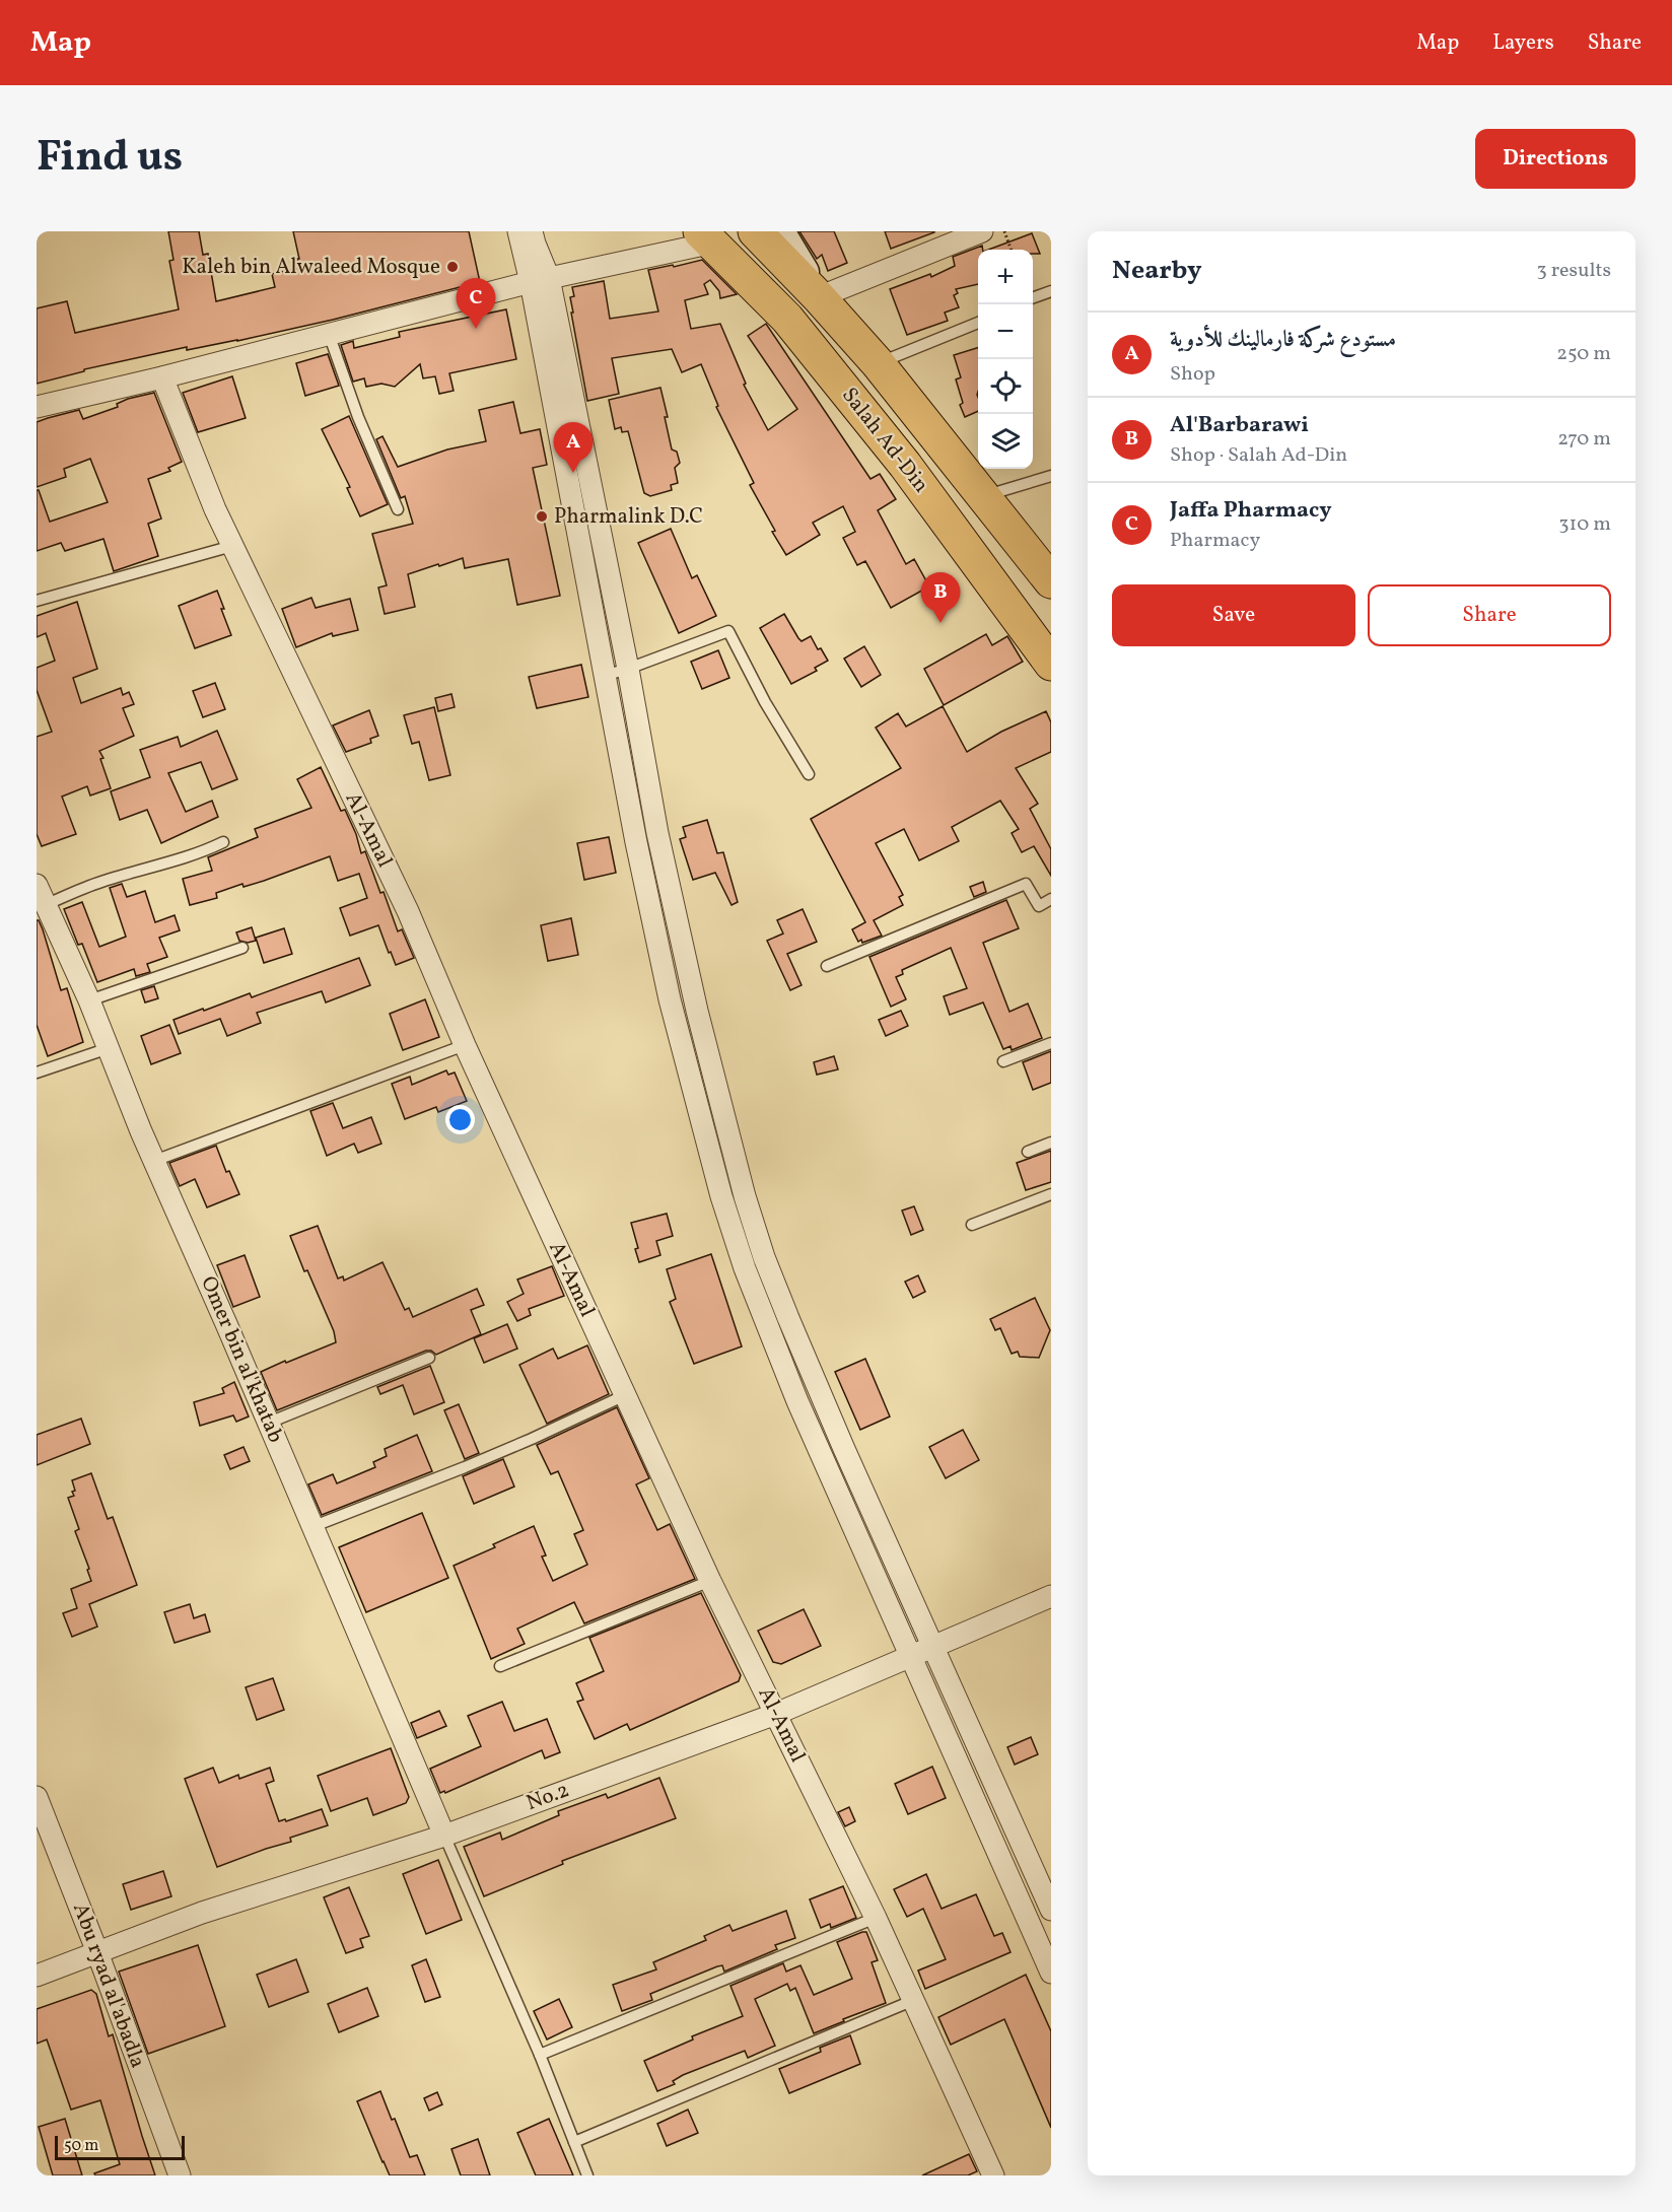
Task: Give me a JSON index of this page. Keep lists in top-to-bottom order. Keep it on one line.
{"streets":{"highway":["Salah Ad-Din"],"street":["Al-Amal","Omer bin al'khatab","No.2","Abu ryad al'abadla"]},"crossings":[["Al-Amal","No.2"],["Omer bin al'khatab","No.2"],["No.2","Abu ryad al'abadla"]],"places":["Kaleh bin Alwaleed Mosque","Pharmalink D.C"],"scale_bar":"50 m","page":{"header":"Map","nav":["Map","Layers","Share"],"title":"Find us","buttons":["Directions",["Save","Share"]],"heading":["Nearby","3 results"],"map_buttons":["+","−"],"pins":["C","A","B"],"list":[{"mark":"A","name":"مستودع شركة فارمالينك للأدوية","note":"Shop","value":"250 m"},{"mark":"B","name":"Al'Barbarawi","note":"Shop · Salah Ad-Din","value":"270 m"},{"mark":"C","name":"Jaffa Pharmacy","note":"Pharmacy","value":"310 m"}],"scale":"50 m"}}
